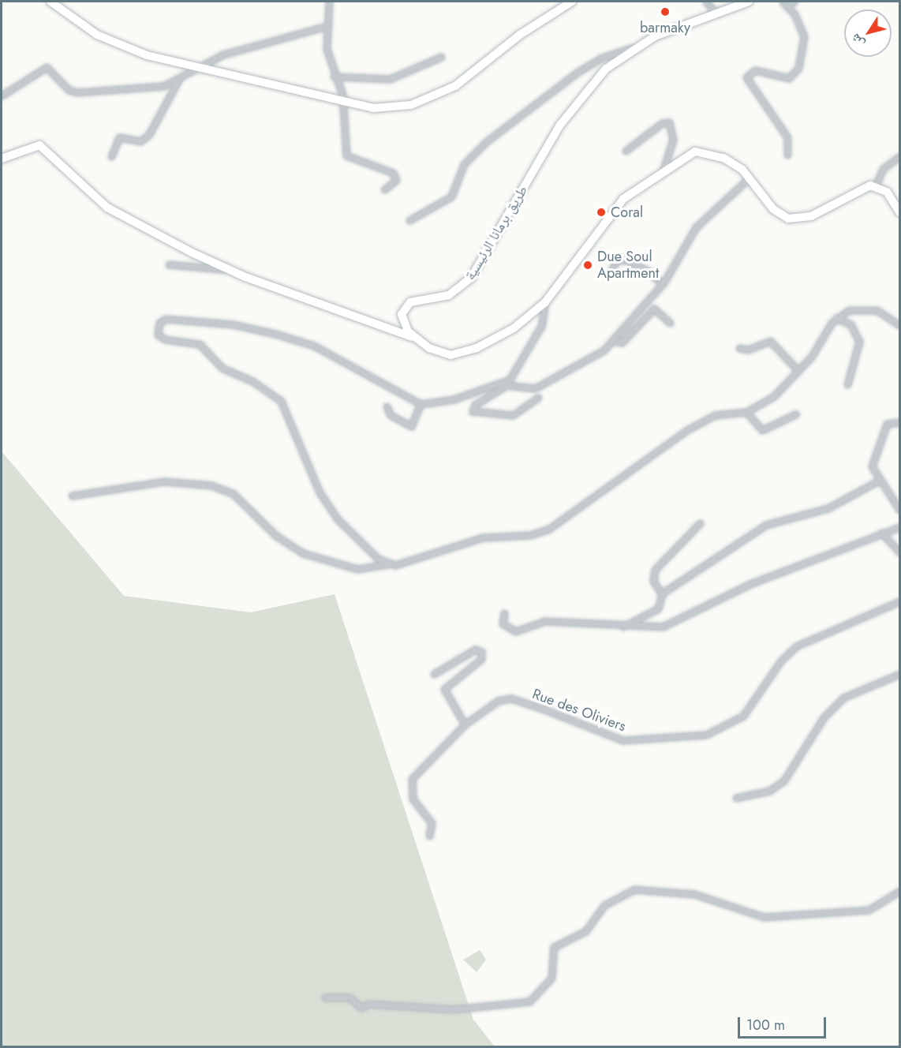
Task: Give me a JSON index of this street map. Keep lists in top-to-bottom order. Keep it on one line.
{"streets":{"main road":["طريق برمانا الرئيسية"],"street":["Rue des Oliviers"]},"places":["barmaky","Coral","Due Soul Apartment"],"scale_bar":"100 m","north":"bottom left"}
